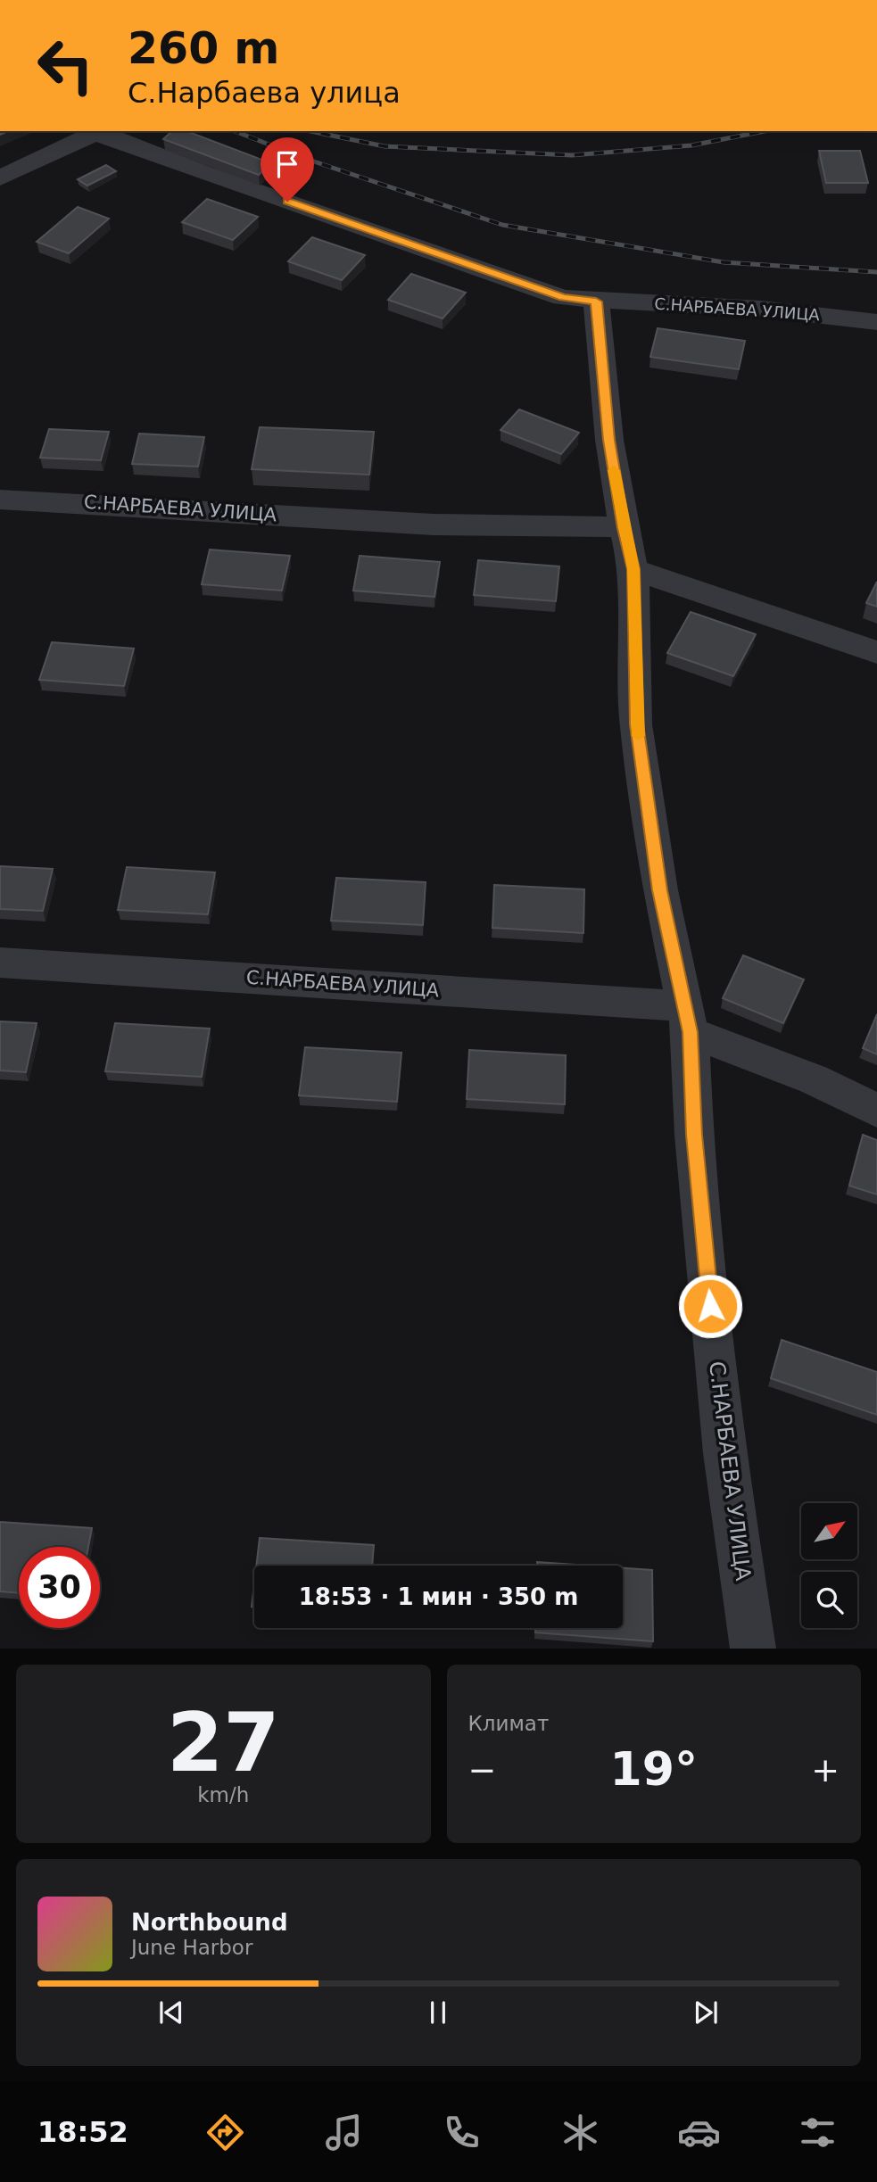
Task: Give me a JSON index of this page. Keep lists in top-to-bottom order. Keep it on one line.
{"streets":{"street":["С.НАРБАЕВА УЛИЦА"]},"north":"top right","page":{"turn":["260 m","С.Нарбаева улица"],"limit":"30","trip":"18:53 · 1 мин · 350 m","tile":[["27","km/h"],"Климат"],"heat":["−","19°","+"],"song":["Northbound","June Harbor"],"tabs":"18:52"}}
